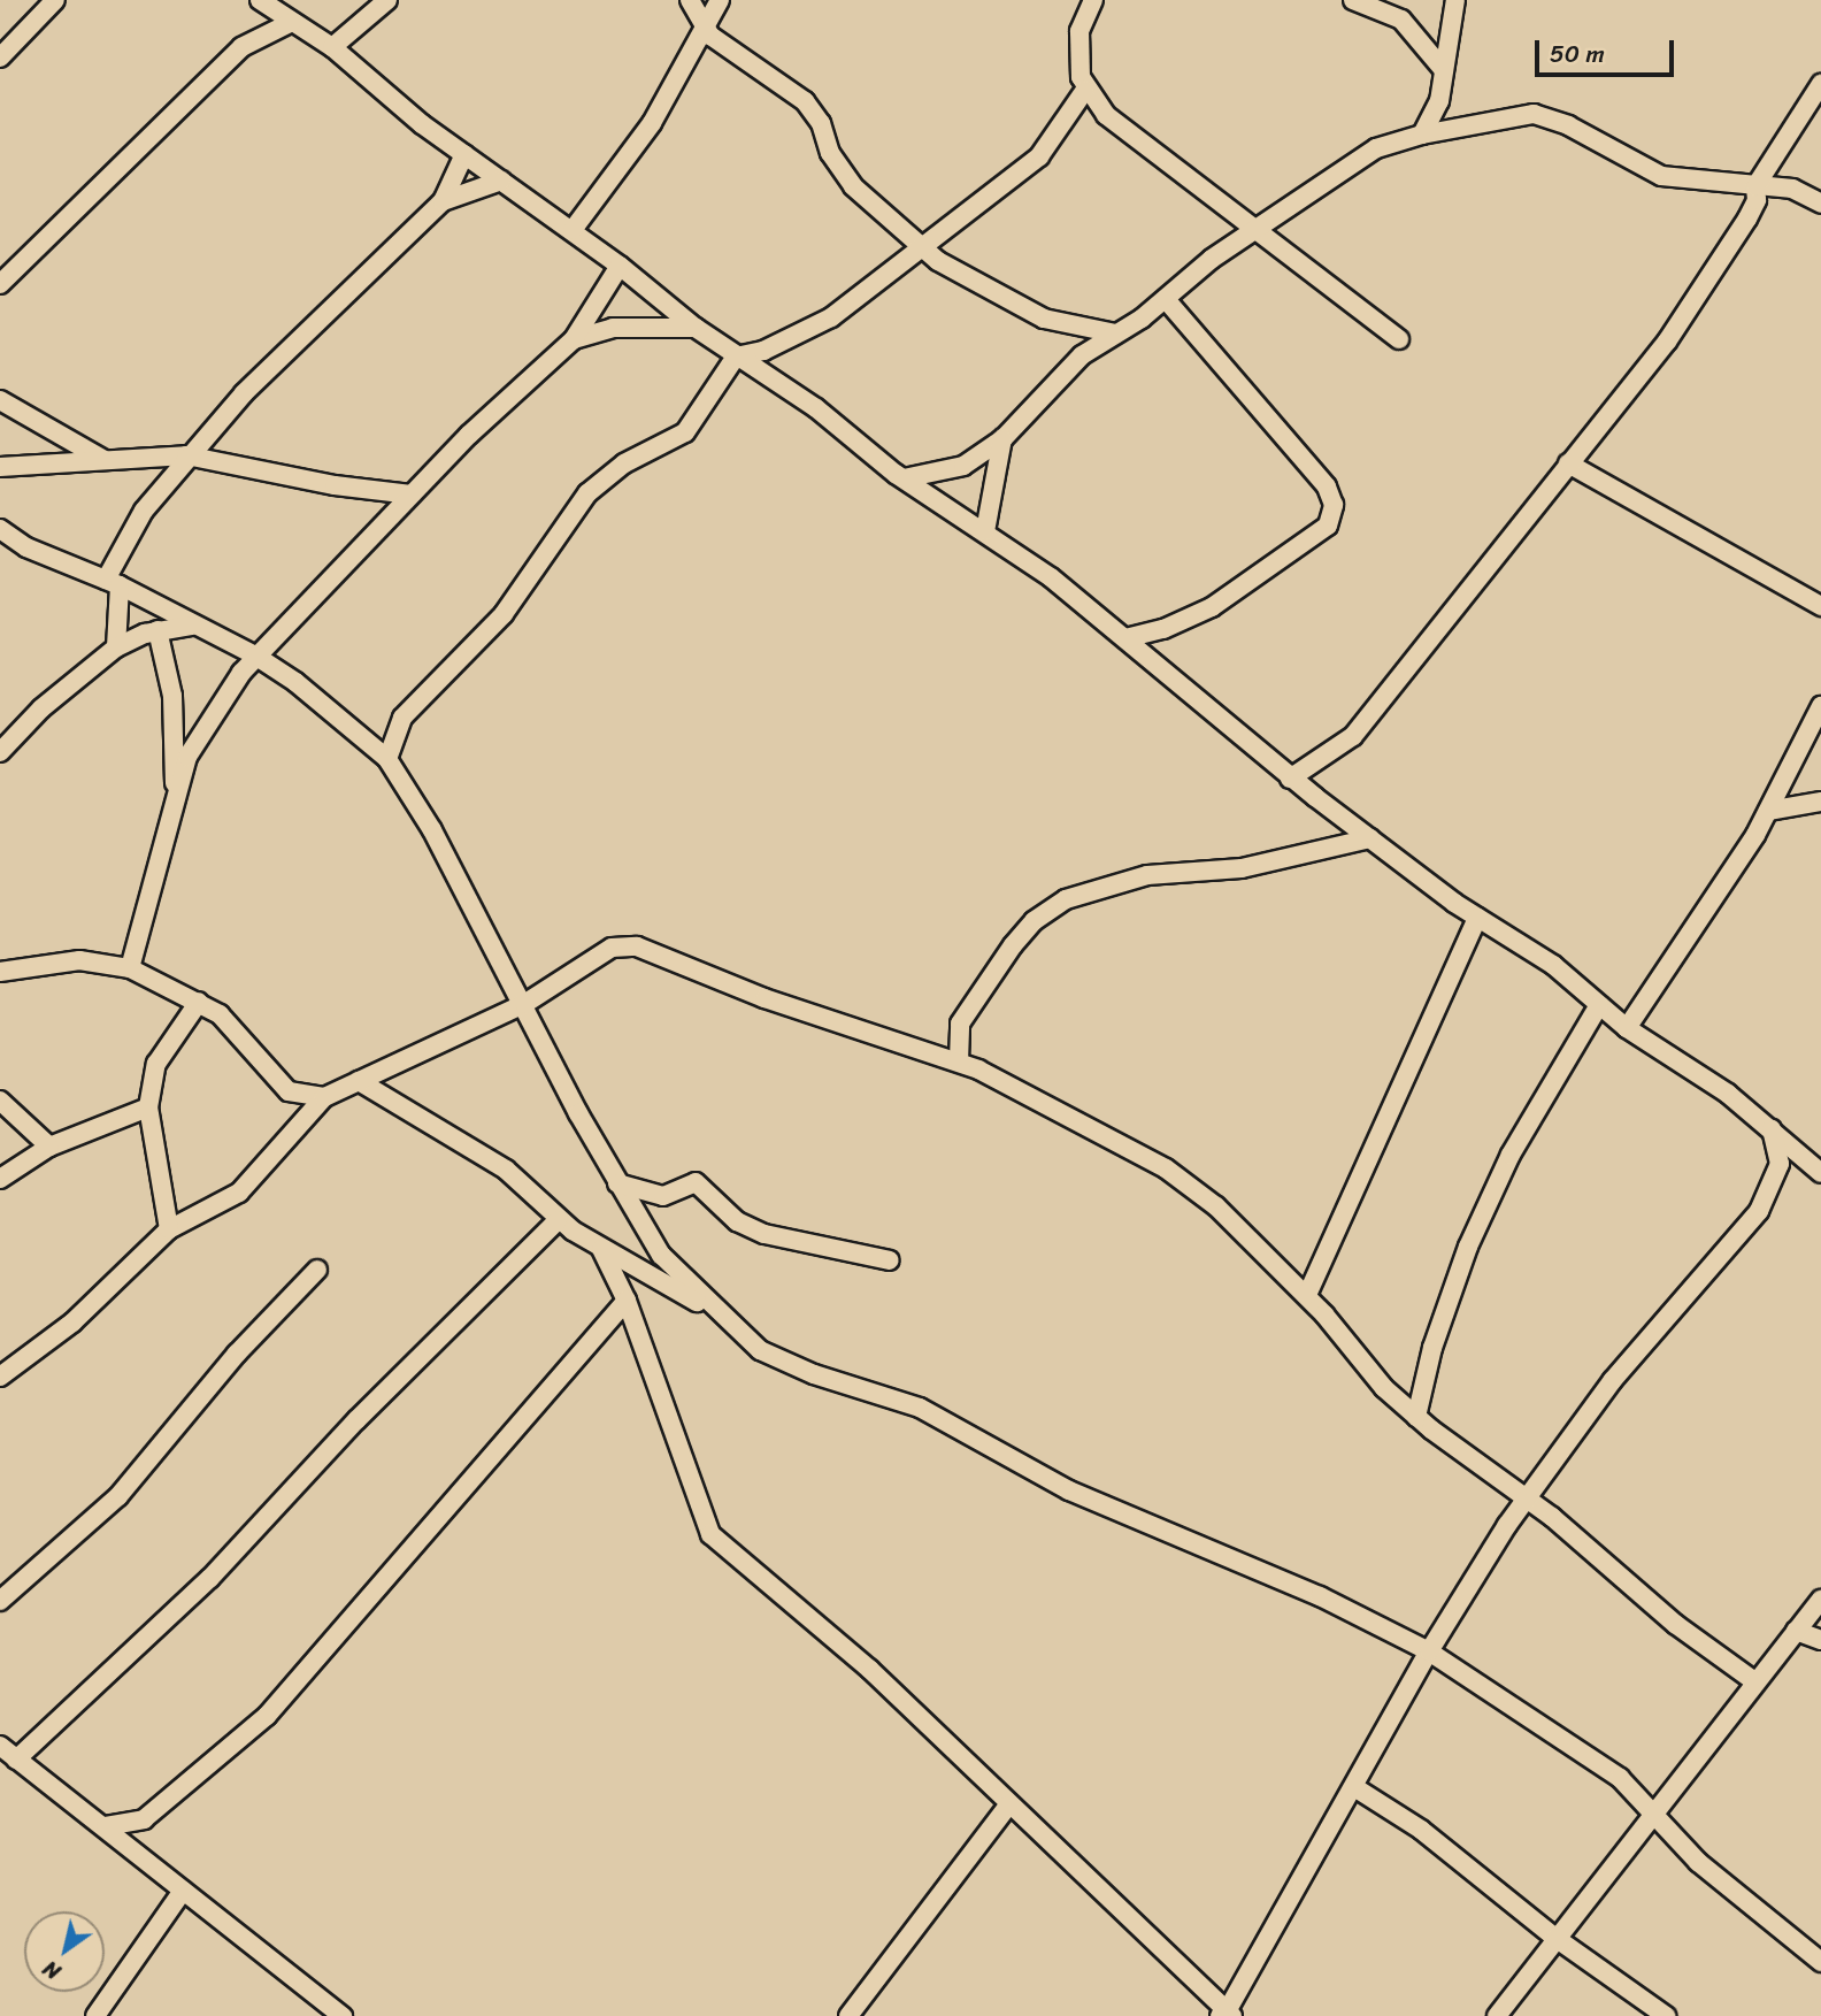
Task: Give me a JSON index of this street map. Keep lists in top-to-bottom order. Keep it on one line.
{"scale_bar":"50 m","north":"bottom left"}
